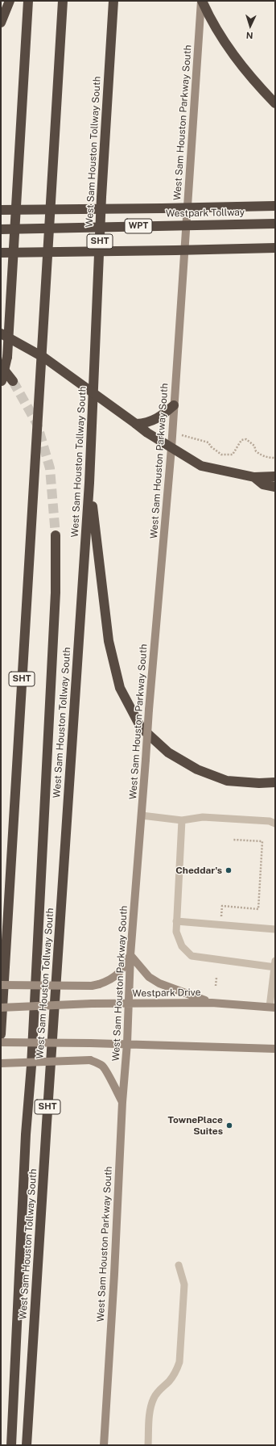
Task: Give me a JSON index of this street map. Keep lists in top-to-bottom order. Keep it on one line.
{"streets":{"highway":["West Sam Houston Tollway South","Westpark Tollway","WPT","SHT"],"main road":["West Sam Houston Parkway South","Westpark Drive"]},"crossings":[["West Sam Houston Parkway South","Westpark Drive"]],"places":["Cheddar's","TownePlace Suites"],"north":"bottom"}
